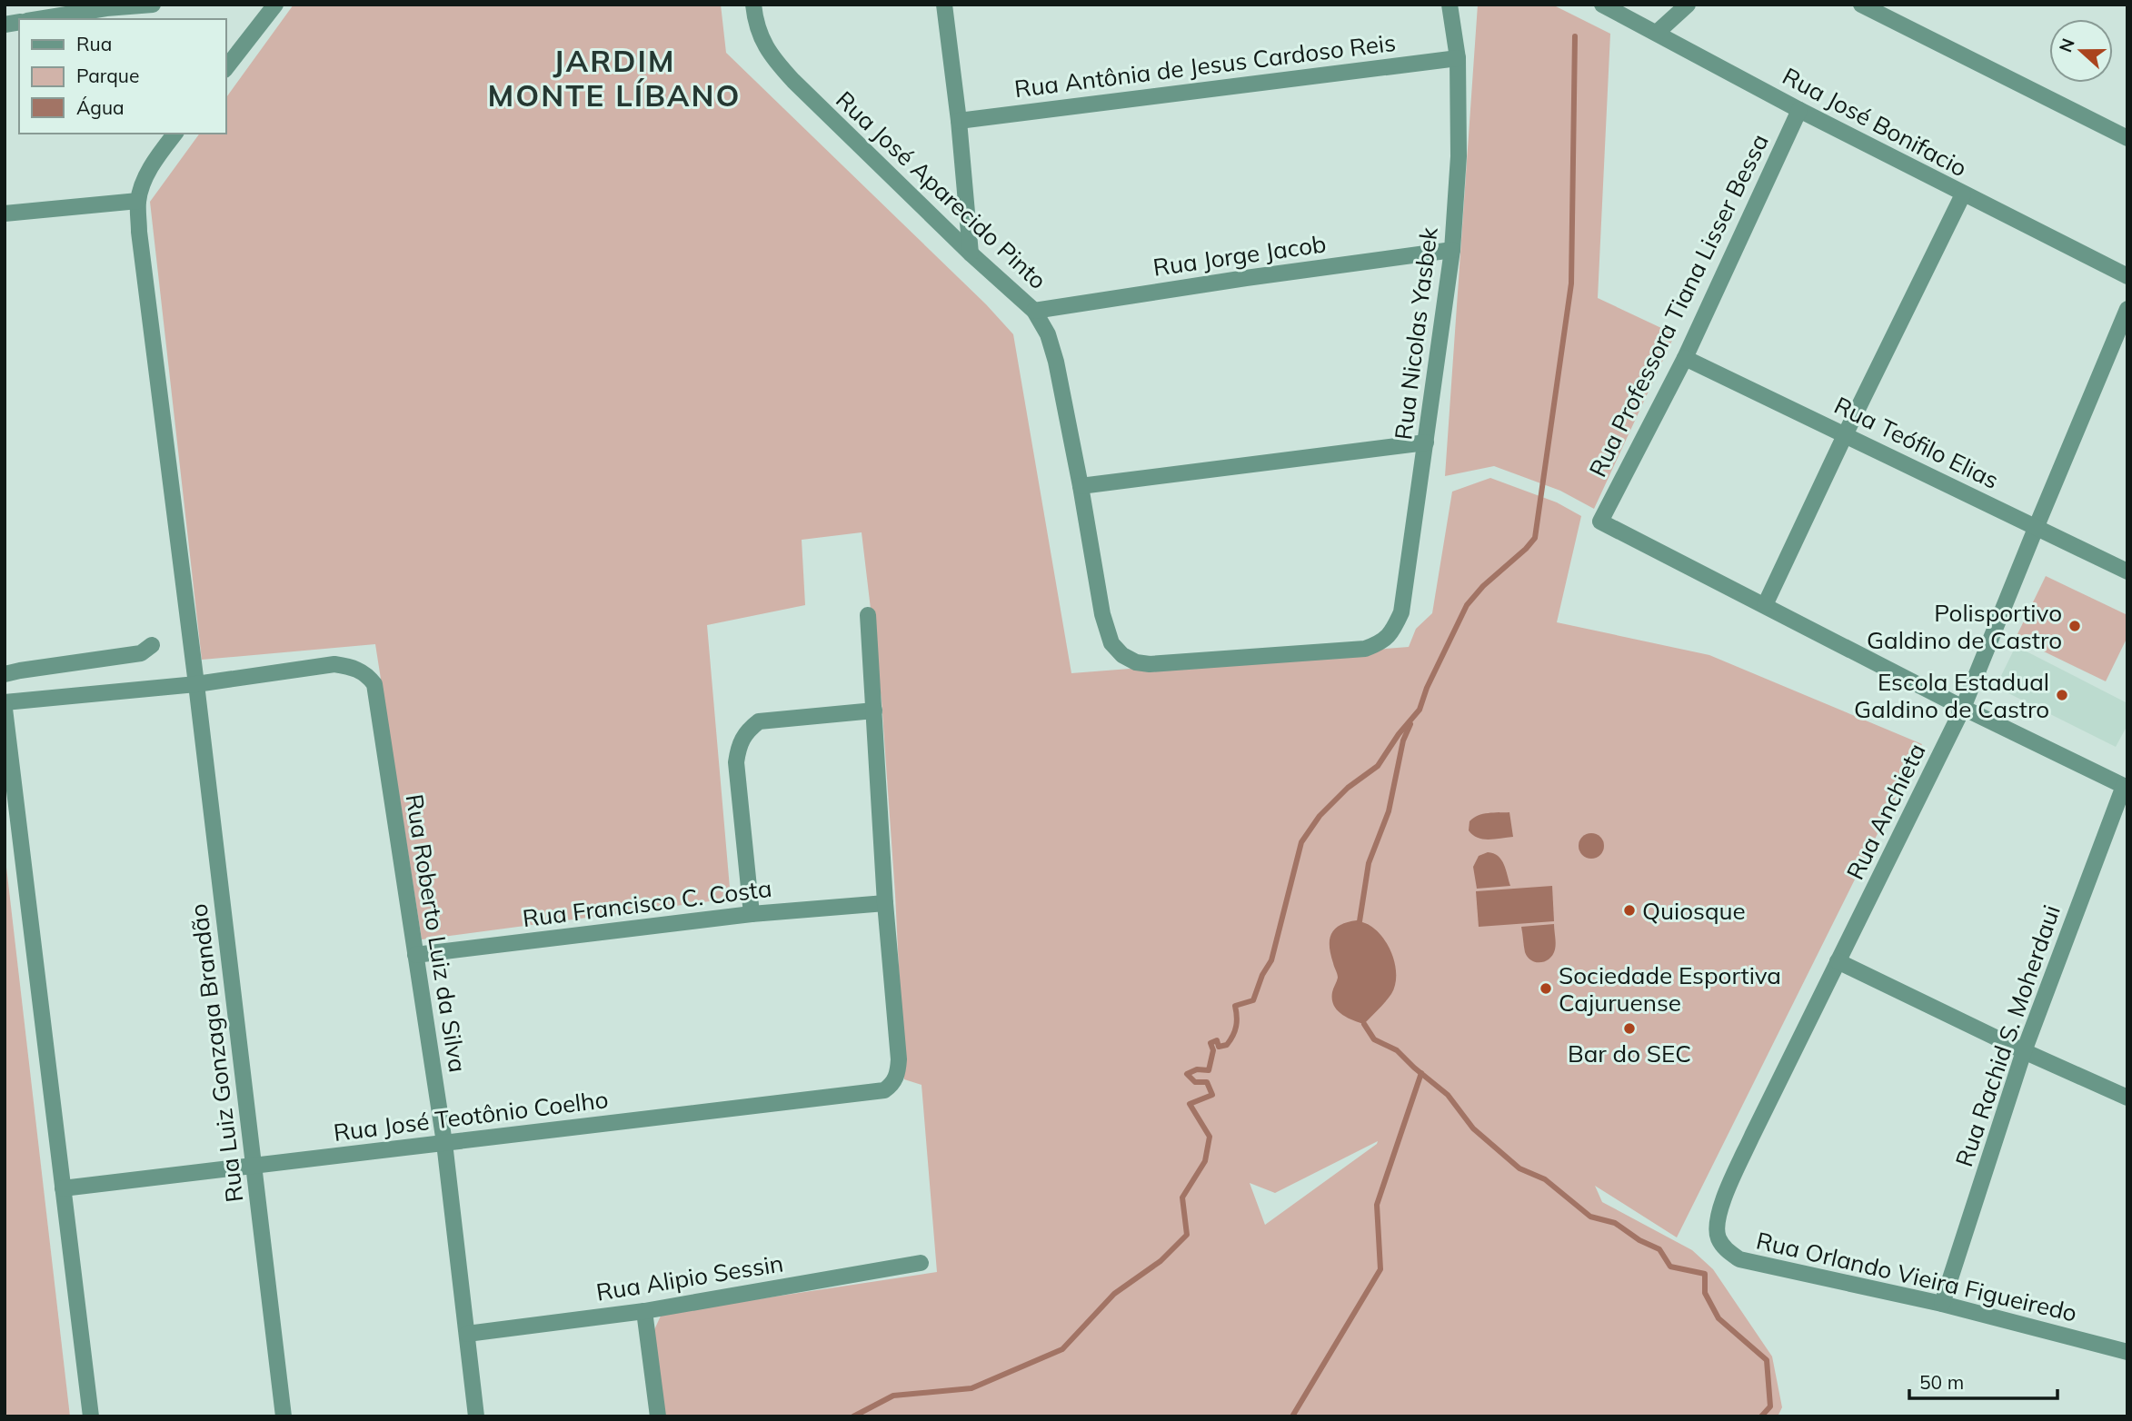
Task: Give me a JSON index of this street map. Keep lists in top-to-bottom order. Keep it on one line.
{"streets":{"street":["Rua Antônia de Jesus Cardoso Reis","Rua José Bonifacio","Rua José Aparecido Pinto","Rua Jorge Jacob","Rua Professora Tiana Lisser Bessa","Rua Nicolas Yasbek","Rua Teófilo Elias","Rua Anchieta","Rua Francisco C. Costa","Rua Roberto Luiz da Silva","Rua Rachid S. Moherdaui","Rua Luiz Gonzaga Brandão","Rua José Teotônio Coelho","Rua Orlando Vieira Figueiredo","Rua Alipio Sessin"]},"crossings":[["Rua Antônia de Jesus Cardoso Reis","Rua Nicolas Yasbek"],["Rua José Bonifacio","Rua Professora Tiana Lisser Bessa"],["Rua José Aparecido Pinto","Rua Jorge Jacob"],["Rua José Aparecido Pinto","Rua Nicolas Yasbek"],["Rua Jorge Jacob","Rua Nicolas Yasbek"],["Rua Professora Tiana Lisser Bessa","Rua Teófilo Elias"],["Rua Teófilo Elias","Rua Anchieta"],["Rua Anchieta","Rua Orlando Vieira Figueiredo"],["Rua Francisco C. Costa","Rua Roberto Luiz da Silva"],["Rua Francisco C. Costa","Rua José Teotônio Coelho"],["Rua Roberto Luiz da Silva","Rua Luiz Gonzaga Brandão"],["Rua Roberto Luiz da Silva","Rua José Teotônio Coelho"],["Rua Roberto Luiz da Silva","Rua Alipio Sessin"],["Rua Rachid S. Moherdaui","Rua Orlando Vieira Figueiredo"],["Rua Luiz Gonzaga Brandão","Rua José Teotônio Coelho"]],"districts":["JARDIM MONTE LÍBANO"],"places":["Polisportivo Galdino de Castro","Escola Estadual Galdino de Castro","Quiosque","Sociedade Esportiva Cajuruense","Bar do SEC"],"legend":["Rua","Parque","Água"],"scale_bar":"50 m","north":"left"}
